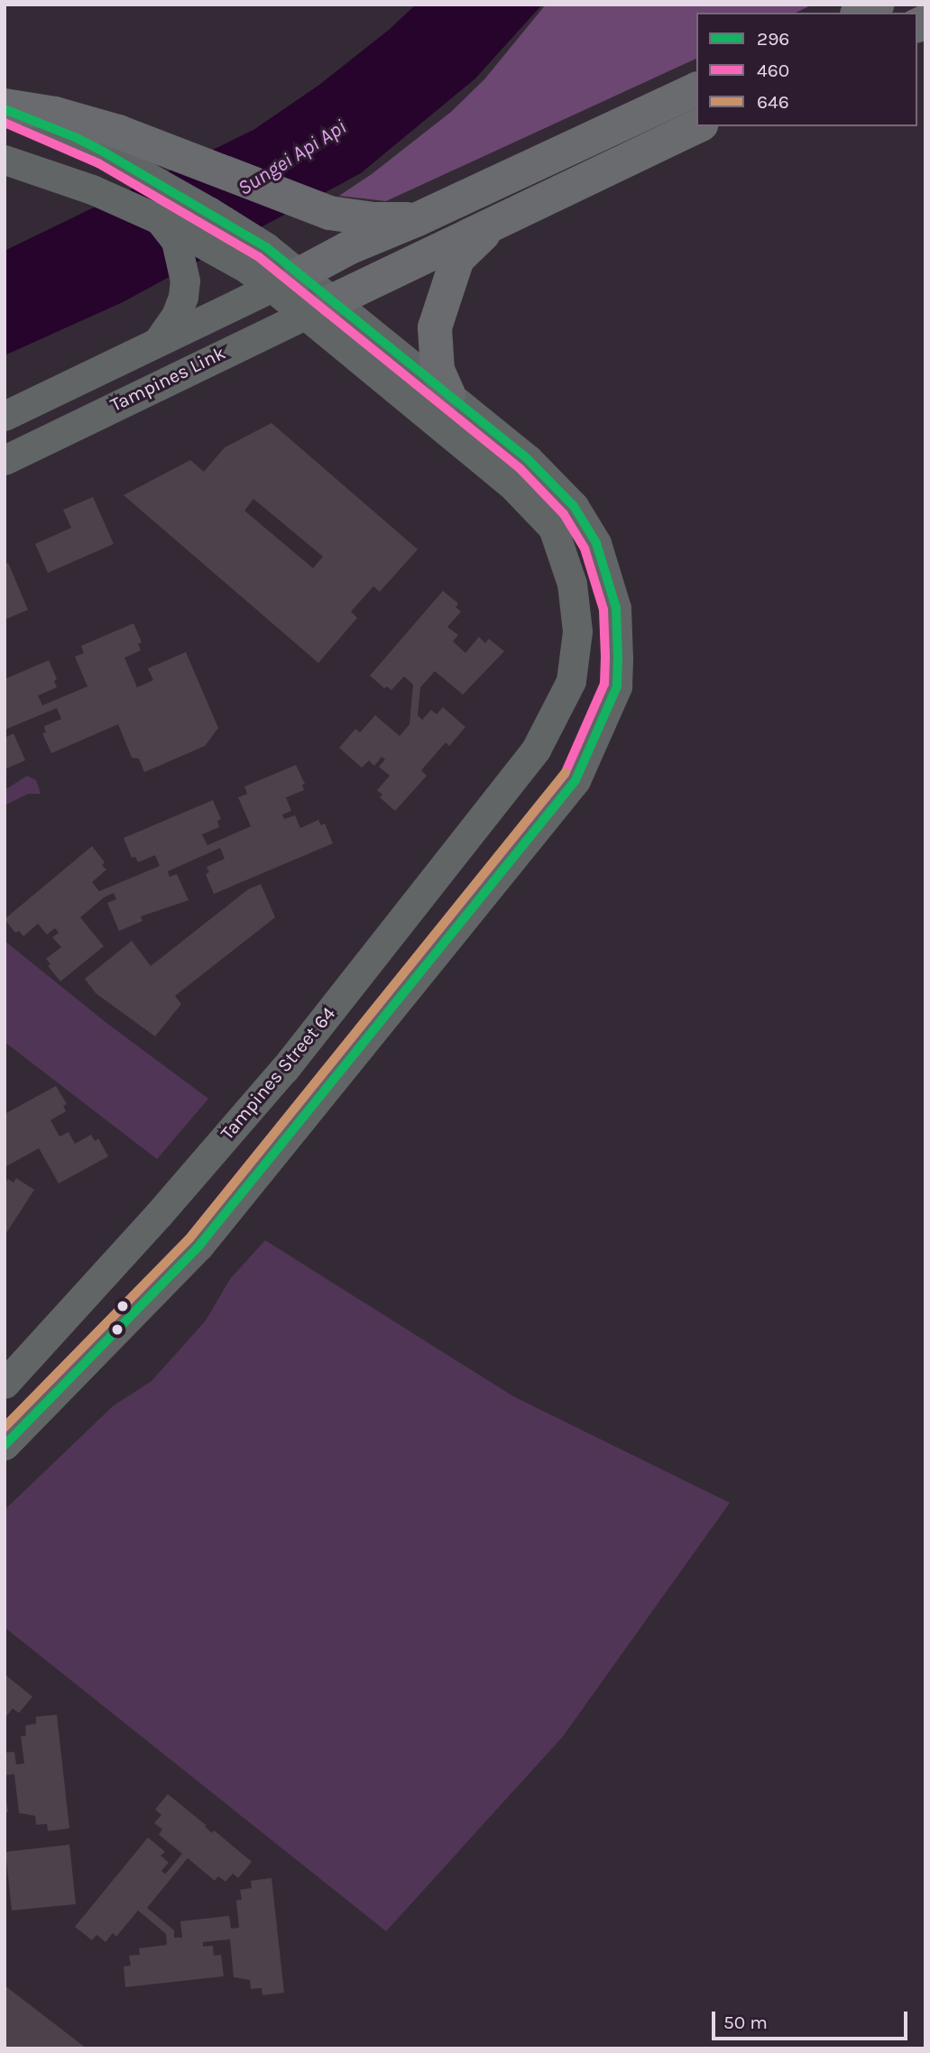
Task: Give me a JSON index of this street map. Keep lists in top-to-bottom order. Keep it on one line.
{"streets":{"street":["Tampines Link","Tampines Street 64"]},"crossings":[["Tampines Link","Tampines Street 64"]],"water":["Sungei Api Api"],"lines":["transit line 296","transit line 460","transit line 646"],"legend":["296","460","646"],"scale_bar":"50 m"}
